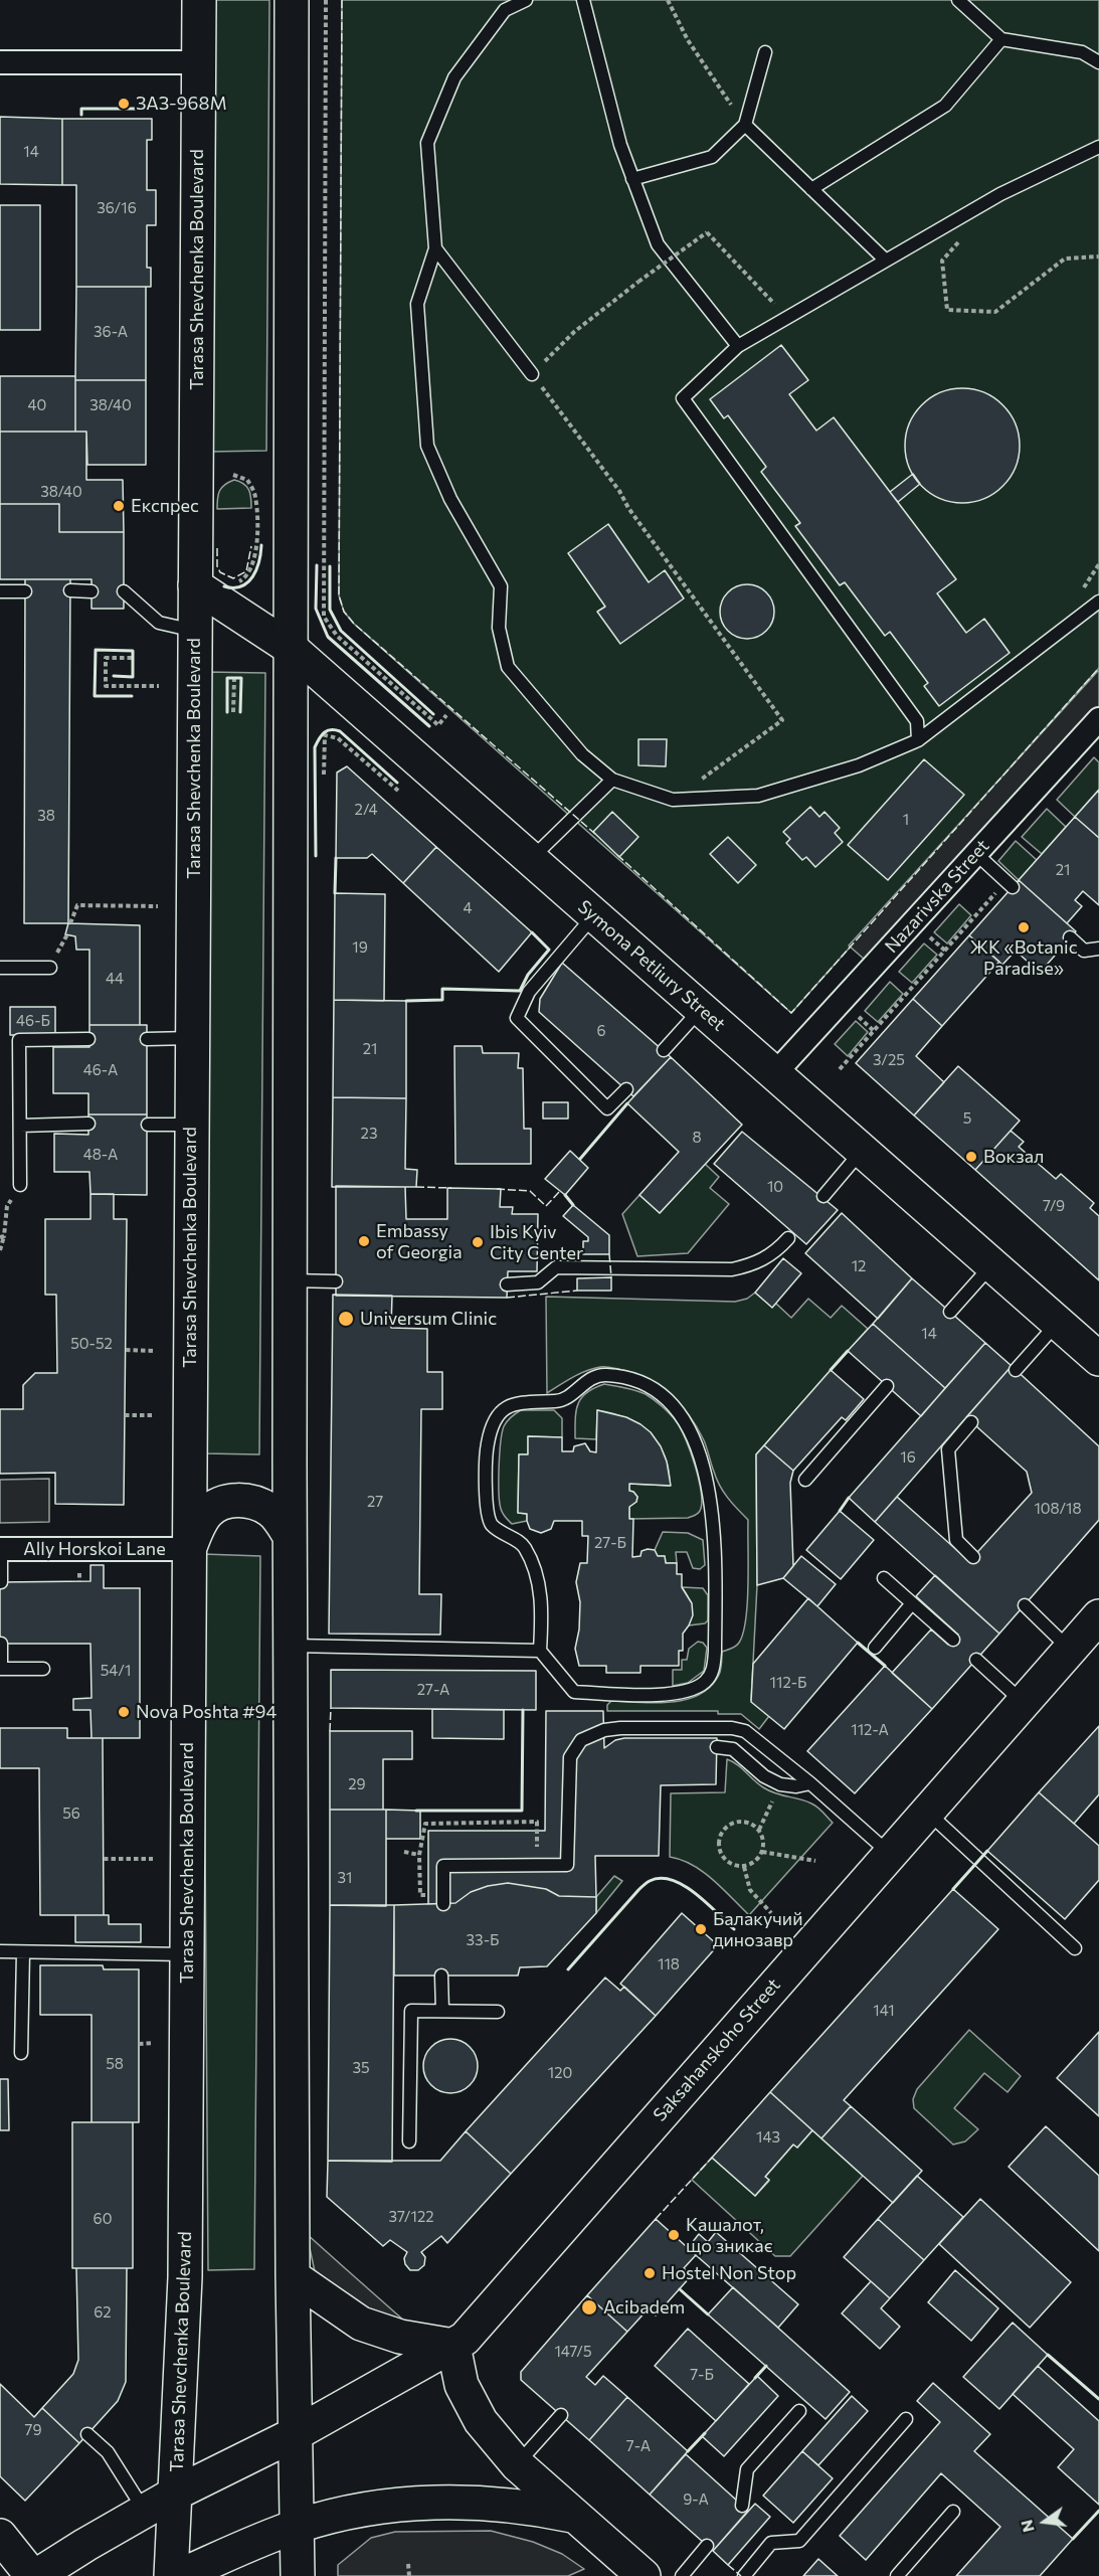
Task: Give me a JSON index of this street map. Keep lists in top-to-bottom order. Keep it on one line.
{"streets":{"main road":["Tarasa Shevchenka Boulevard","Symona Petliury Street","Saksahanskoho Street"],"street":["Nazarivska Street","Ally Horskoi Lane"]},"crossings":[["Tarasa Shevchenka Boulevard","Symona Petliury Street"],["Tarasa Shevchenka Boulevard","Ally Horskoi Lane"],["Tarasa Shevchenka Boulevard","Saksahanskoho Street"],["Nazarivska Street","Symona Petliury Street"]],"places":["ЗАЗ-968М","Експрес","ЖК «Botanic Paradise»","Вокзал","Embassy of Georgia","Ibis Kyiv City Center","Universum Clinic","Nova Poshta #94","Балакучий динозавр","Кашалот, що зникає","Hostel Non Stop","Acibadem"],"house_numbers":["14","36/16","36-А","40","38/40","38/40","2/4","38","1","21","4","19","44","46-Б","6","21","3/25","46-А","5","23","8","48-А","10","7/9","12","14","50-52","16","27","108/18","27-Б","54/1","112-Б","27-А","112-А","29","56","31","33-Б","118","141","58","35","120","143","37/122","60","62","147/5","7-Б","79","7-А","9-А"],"north":"left"}
